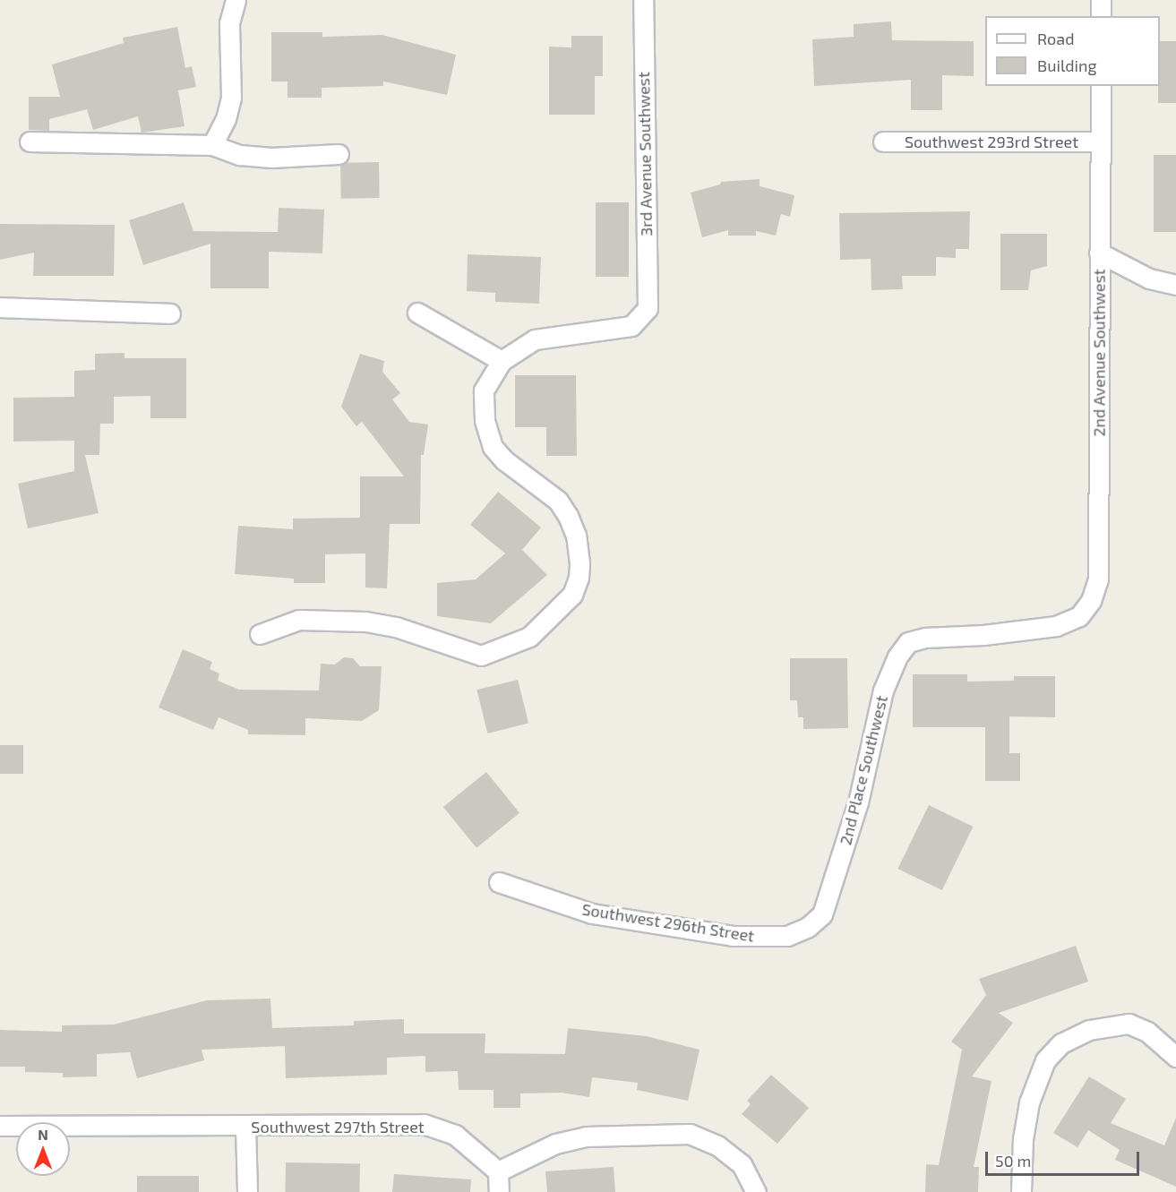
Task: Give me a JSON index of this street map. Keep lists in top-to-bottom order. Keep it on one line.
{"streets":{"street":["Southwest 293rd Street","3rd Avenue Southwest","2nd Avenue Southwest","2nd Place Southwest","Southwest 296th Street","Southwest 297th Street"]},"crossings":[["Southwest 293rd Street","2nd Avenue Southwest"],["2nd Avenue Southwest","2nd Place Southwest"],["2nd Place Southwest","Southwest 296th Street"]],"legend":["Road","Building"],"scale_bar":"50 m","north":"top"}
